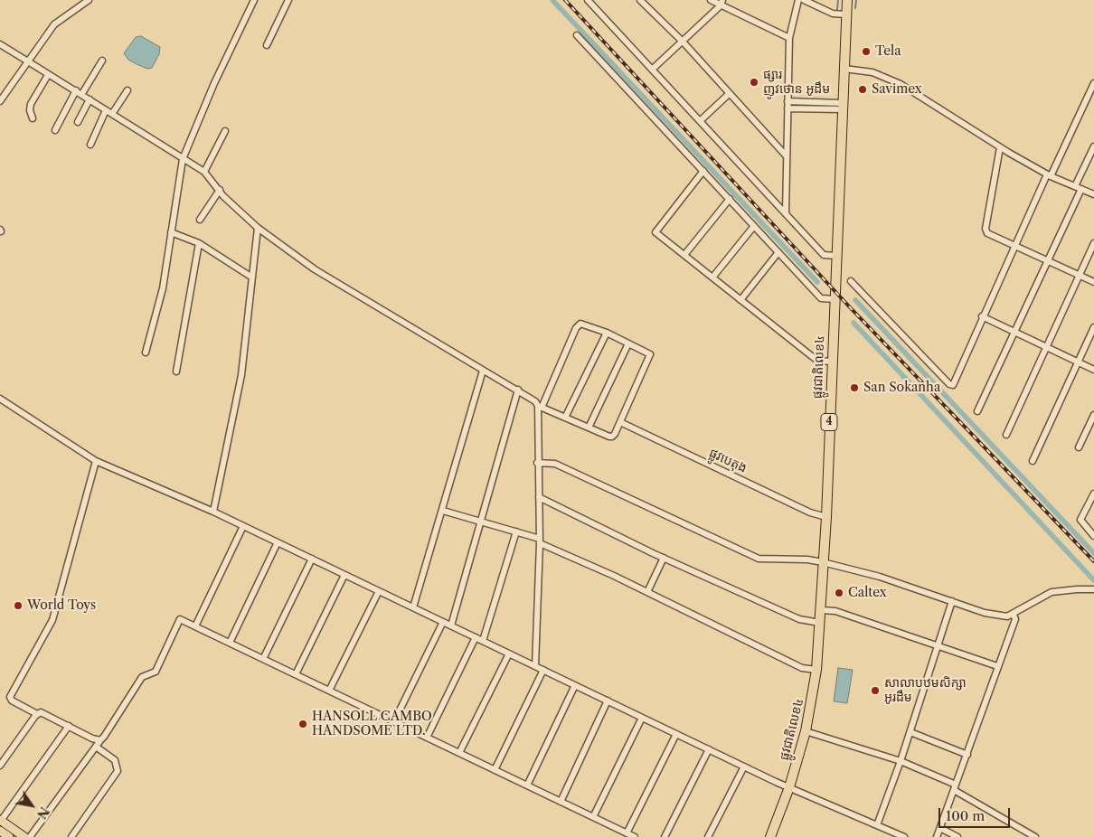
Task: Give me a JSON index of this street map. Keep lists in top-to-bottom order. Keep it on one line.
{"streets":{"highway":["ផ្លូវជាតិលេខ៤","4"],"street":["ផ្លូវបេតុង"]},"crossings":[["ផ្លូវជាតិលេខ៤","ផ្លូវបេតុង"]],"places":["Tela","ផ្សារ ញូវថោន អូដឹម","Savimex","San Sokanha","Caltex","World Toys","សាលាបឋមសិក្សា អូរដឹម","HANSOLL CAMBO HANDSOME LTD."],"scale_bar":"100 m","north":"bottom right"}
